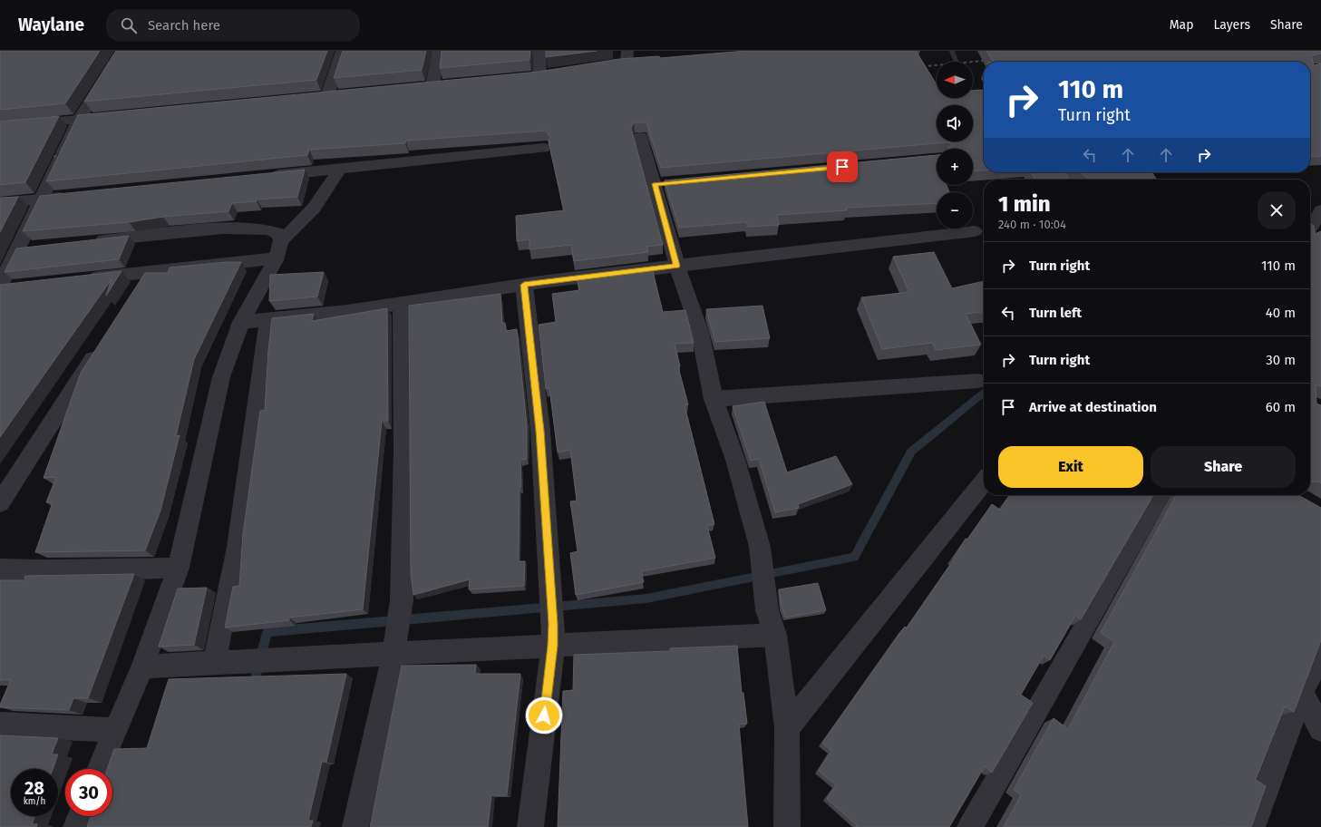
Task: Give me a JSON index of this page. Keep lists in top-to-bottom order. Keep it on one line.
{"north":"left","page":{"header":"Waylane","search":"Search here","nav":["Map","Layers","Share"],"map_buttons":["+","−"],"turn":["110 m","Turn right"],"heading":["1 min","240 m · 10:04"],"list":[{"name":"Turn right","value":"110 m"},{"name":"Turn left","value":"40 m"},{"name":"Turn right","value":"30 m"},{"name":"Arrive at destination","value":"60 m"}],"buttons":["Exit","Share"],"speed":"28 km/h","limit":"30"}}
